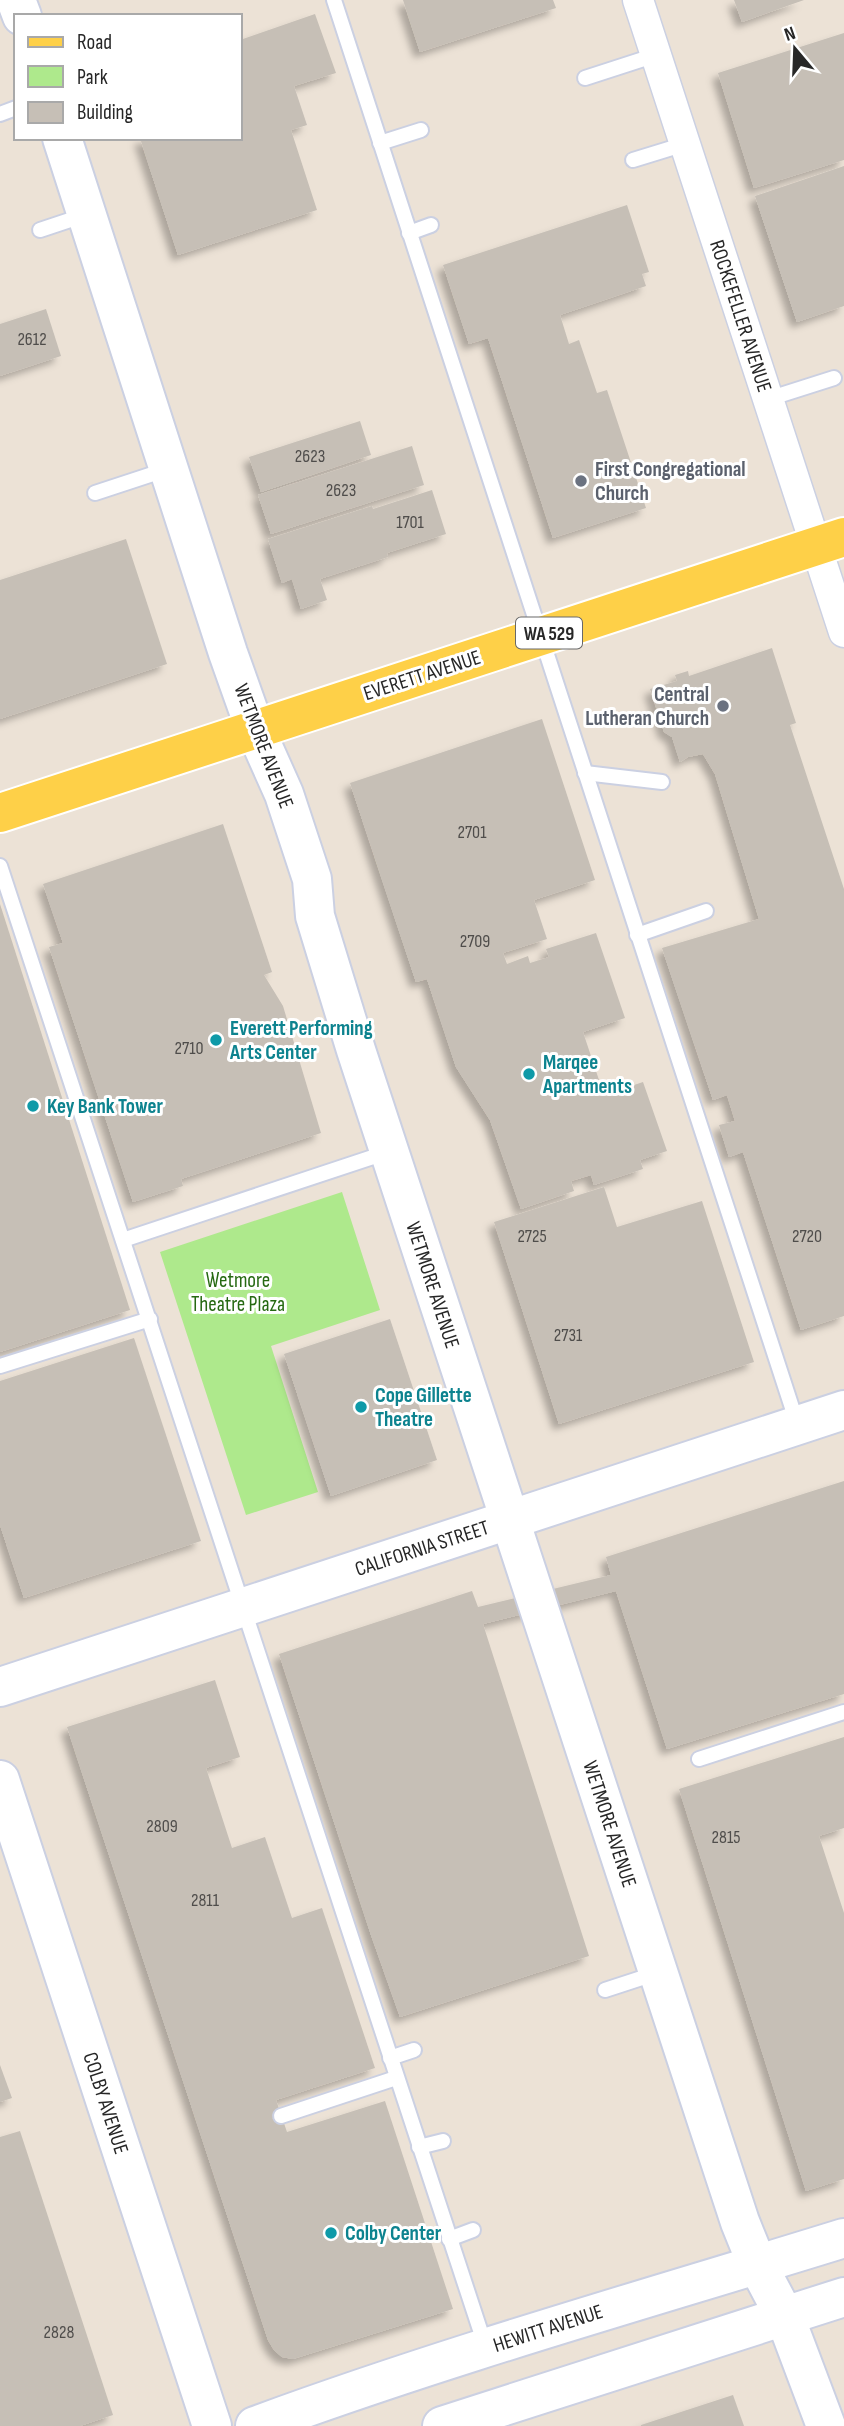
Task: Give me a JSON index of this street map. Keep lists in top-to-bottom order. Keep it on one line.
{"streets":{"main road":["WA 529","EVERETT AVENUE"],"street":["ROCKEFELLER AVENUE","WETMORE AVENUE","CALIFORNIA STREET","COLBY AVENUE","HEWITT AVENUE"]},"crossings":[["ROCKEFELLER AVENUE","EVERETT AVENUE"],["EVERETT AVENUE","WETMORE AVENUE"],["WETMORE AVENUE","CALIFORNIA STREET"],["WETMORE AVENUE","HEWITT AVENUE"]],"parks":["Wetmore Theatre Plaza"],"places":["First Congregational Church","Central Lutheran Church","Everett Performing Arts Center","Marqee Apartments","Key Bank Tower","Cope Gillette Theatre","Colby Center"],"house_numbers":["2612","2623","2623","1701","2701","2709","2710","2725","2720","2731","2809","2815","2811","2828"],"legend":["Road","Park","Building"],"north":"top"}
